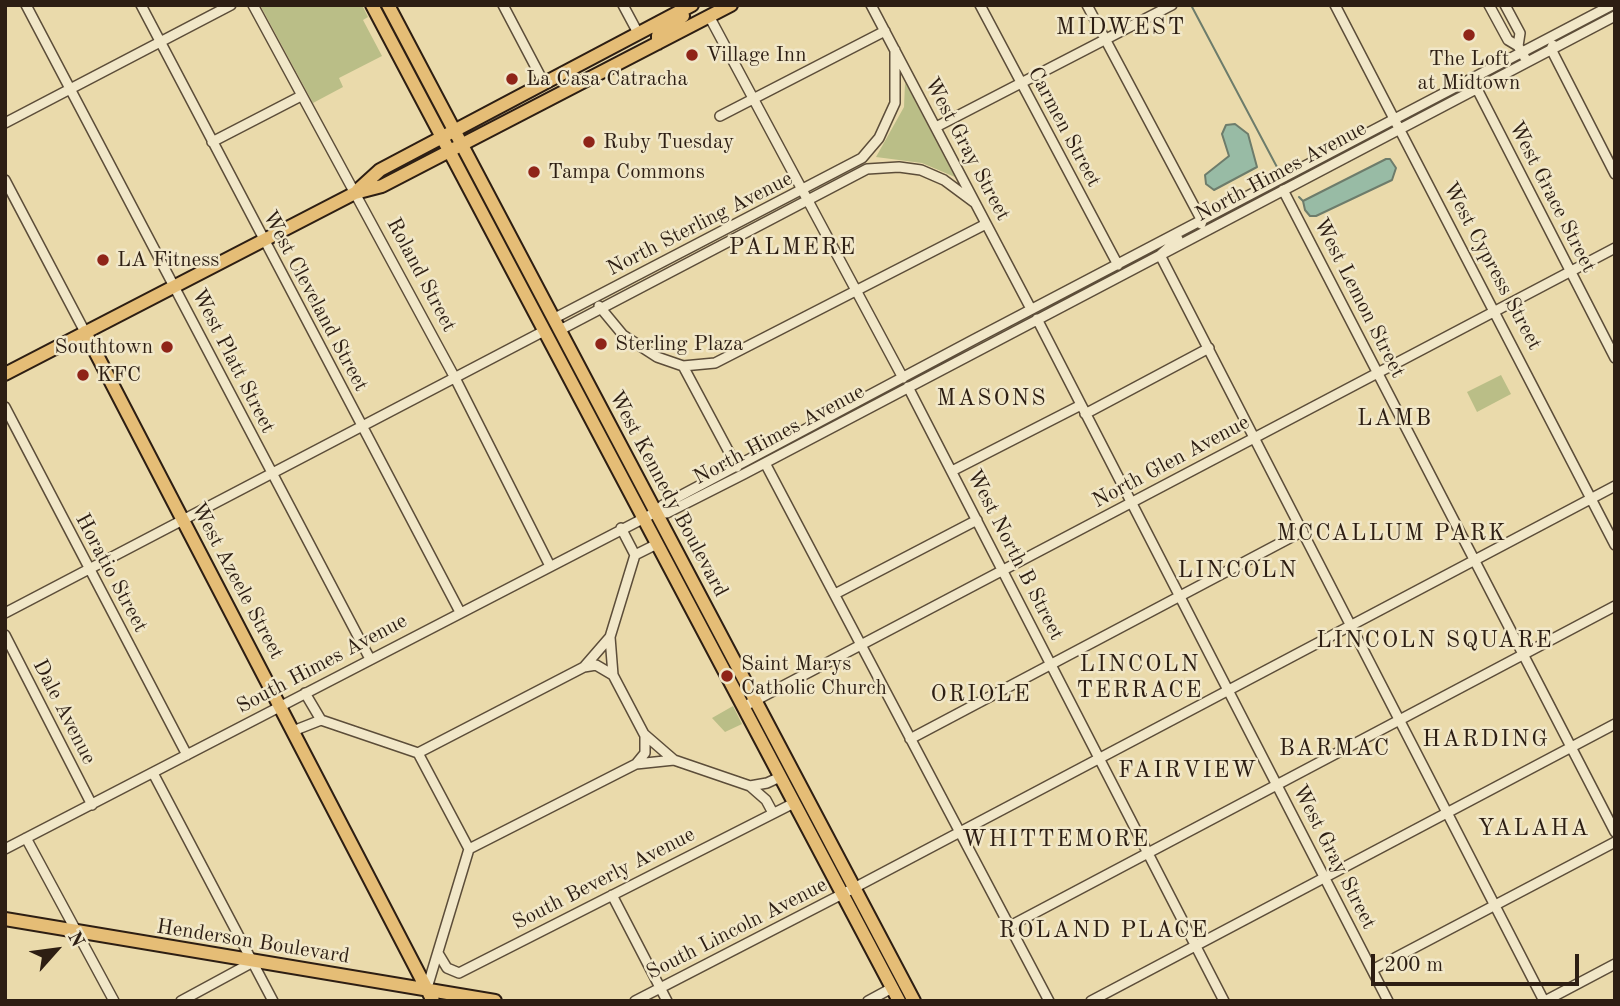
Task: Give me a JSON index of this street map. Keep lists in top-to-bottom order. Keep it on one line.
{"streets":{"main road":["West Kennedy Boulevard","West Azeele Street","Henderson Boulevard"],"street":["Carmen Street","West Gray Street","North Himes Avenue","West Grace Street","North Sterling Avenue","West Cypress Street","Roland Street","West Lemon Street","West Cleveland Street","West Platt Street","North Glen Avenue","West North B Street","Horatio Street","South Himes Avenue","Dale Avenue","South Beverly Avenue","South Lincoln Avenue"]},"crossings":[["Carmen Street","North Himes Avenue"],["West Gray Street","North Himes Avenue"],["West Gray Street","North Sterling Avenue"],["West Gray Street","North Glen Avenue"],["West Gray Street","South Lincoln Avenue"],["North Himes Avenue","West Grace Street"],["North Himes Avenue","West Cypress Street"],["North Himes Avenue","West Lemon Street"],["North Himes Avenue","West Kennedy Boulevard"],["North Himes Avenue","West North B Street"],["North Himes Avenue","South Himes Avenue"],["West Grace Street","North Glen Avenue"],["North Sterling Avenue","West Kennedy Boulevard"],["West Cypress Street","North Glen Avenue"],["West Cypress Street","South Lincoln Avenue"],["Roland Street","South Himes Avenue"],["West Lemon Street","North Glen Avenue"],["West Lemon Street","South Lincoln Avenue"],["West Cleveland Street","South Himes Avenue"],["West Platt Street","South Himes Avenue"],["North Glen Avenue","West Kennedy Boulevard"],["North Glen Avenue","West North B Street"],["West Kennedy Boulevard","South Himes Avenue"],["West Kennedy Boulevard","South Beverly Avenue"],["West Kennedy Boulevard","South Lincoln Avenue"],["West North B Street","South Lincoln Avenue"],["Horatio Street","South Himes Avenue"],["West Azeele Street","South Himes Avenue"],["West Azeele Street","Henderson Boulevard"],["South Himes Avenue","Dale Avenue"]],"districts":["MIDWEST","PALMERE","MASONS","LAMB","MCCALLUM PARK","LINCOLN","LINCOLN SQUARE","LINCOLN TERRACE","ORIOLE","HARDING","BARMAC","FAIRVIEW","YALAHA","WHITTEMORE","ROLAND PLACE"],"places":["The Loft at Midtown","Village Inn","La Casa Catracha","Ruby Tuesday","Tampa Commons","LA Fitness","Sterling Plaza","Southtown","KFC","Saint Marys Catholic Church"],"scale_bar":"200 m","north":"top right"}
